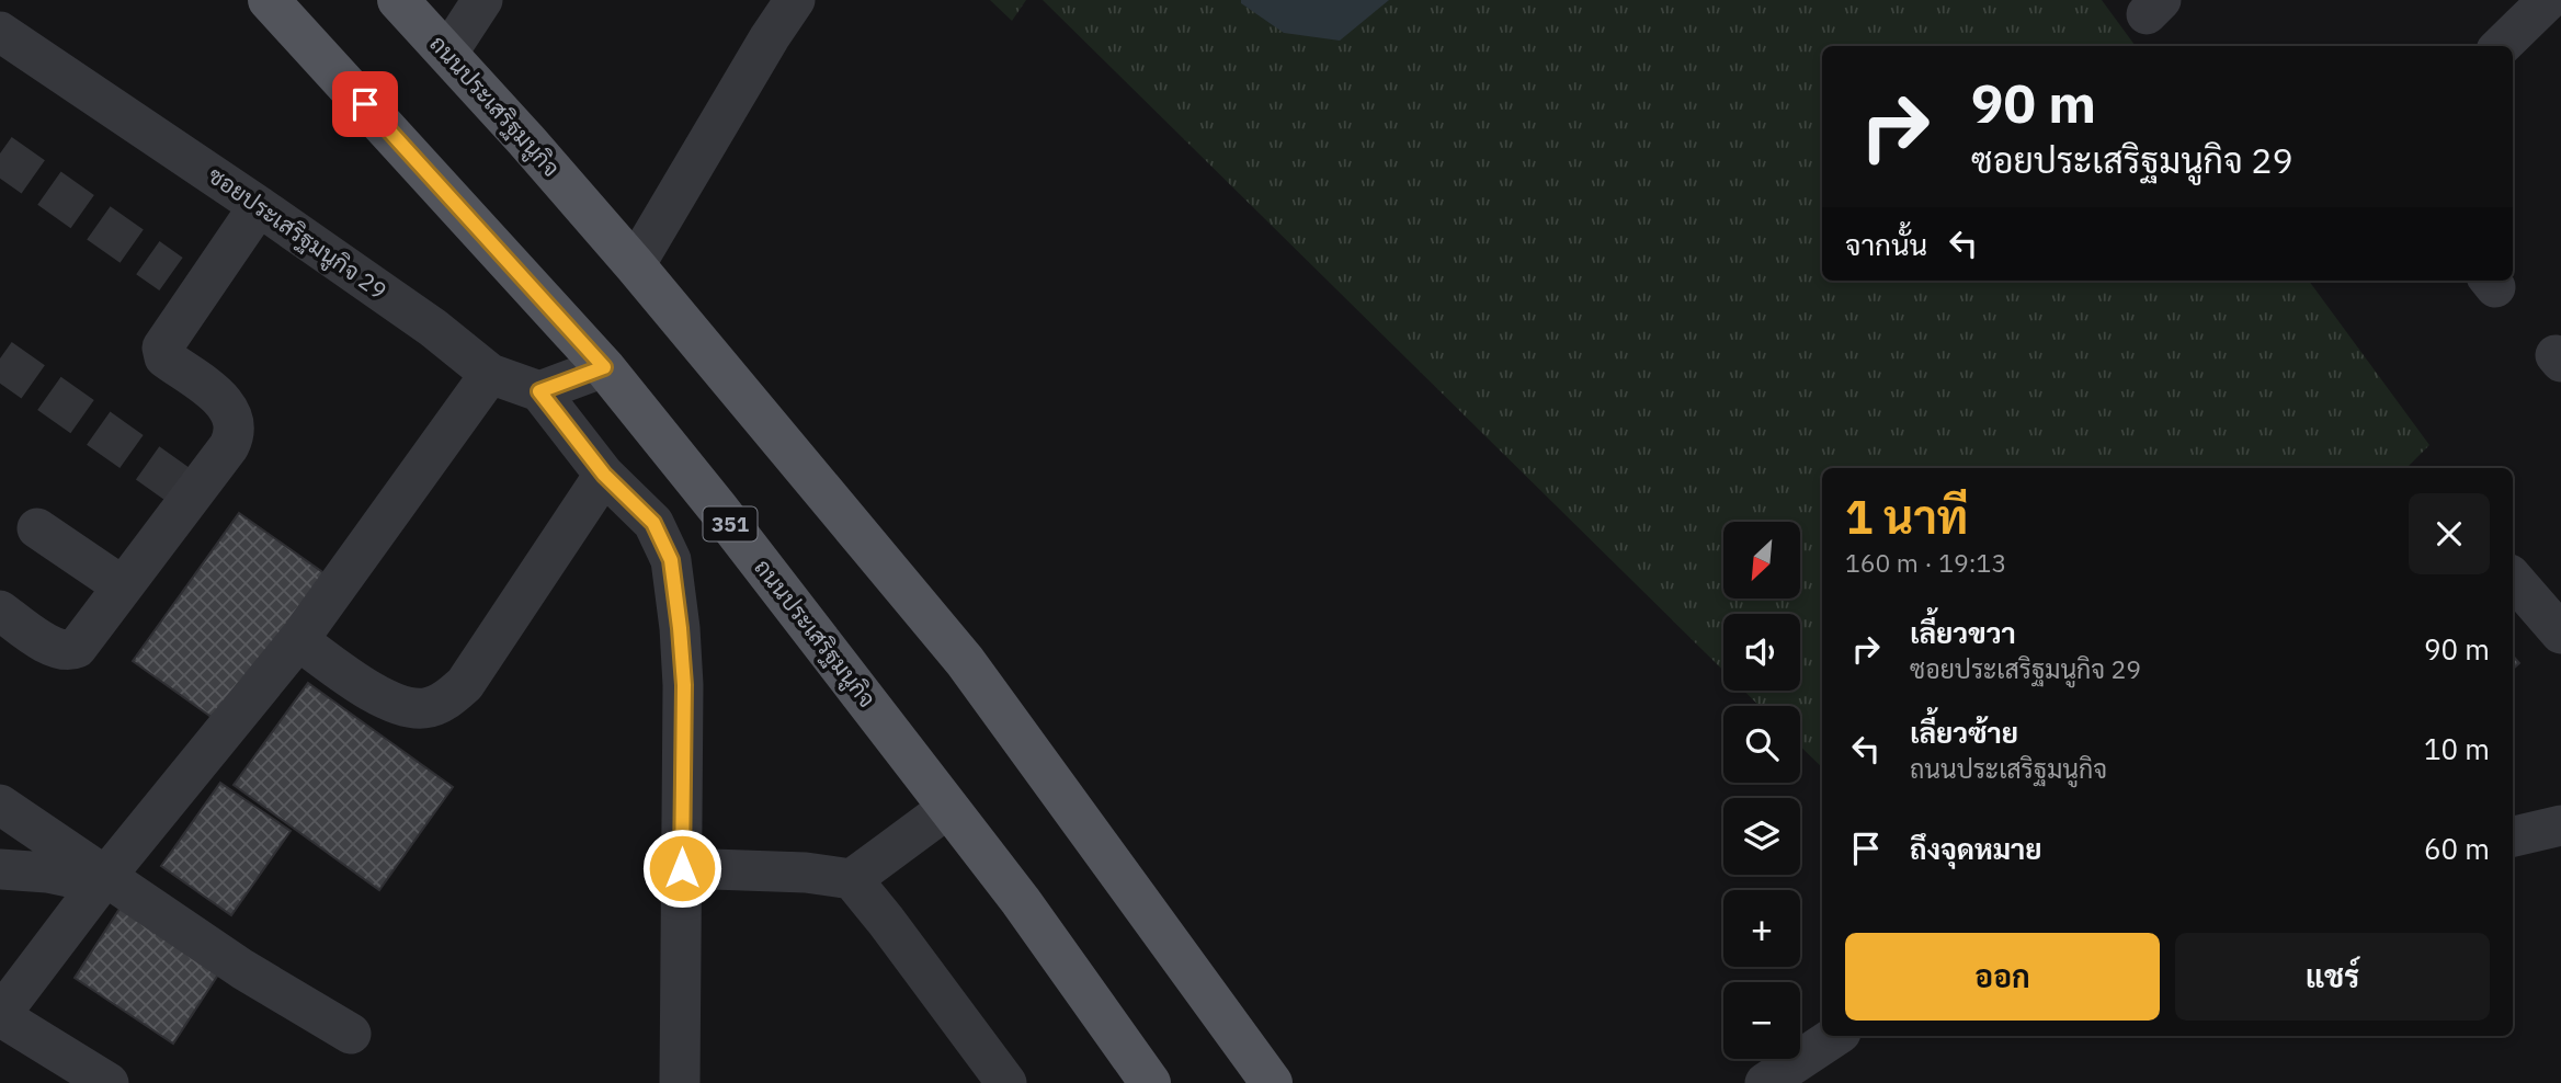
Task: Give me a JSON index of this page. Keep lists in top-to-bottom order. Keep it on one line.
{"streets":{"main road":["ถนนประเสริฐมนูกิจ","351"],"street":["ซอยประเสริฐมนูกิจ 29"]},"north":"bottom left","page":{"turn":["90 m","ซอยประเสริฐมนูกิจ 29"],"then":"จากนั้น","heading":["1 นาที","160 m · 19:13"],"map_buttons":["+","−"],"list":[{"name":"เลี้ยวขวา","note":"ซอยประเสริฐมนูกิจ 29","value":"90 m"},{"name":"เลี้ยวซ้าย","note":"ถนนประเสริฐมนูกิจ","value":"10 m"},{"name":"ถึงจุดหมาย","value":"60 m"}],"buttons":["ออก","แชร์"]}}
